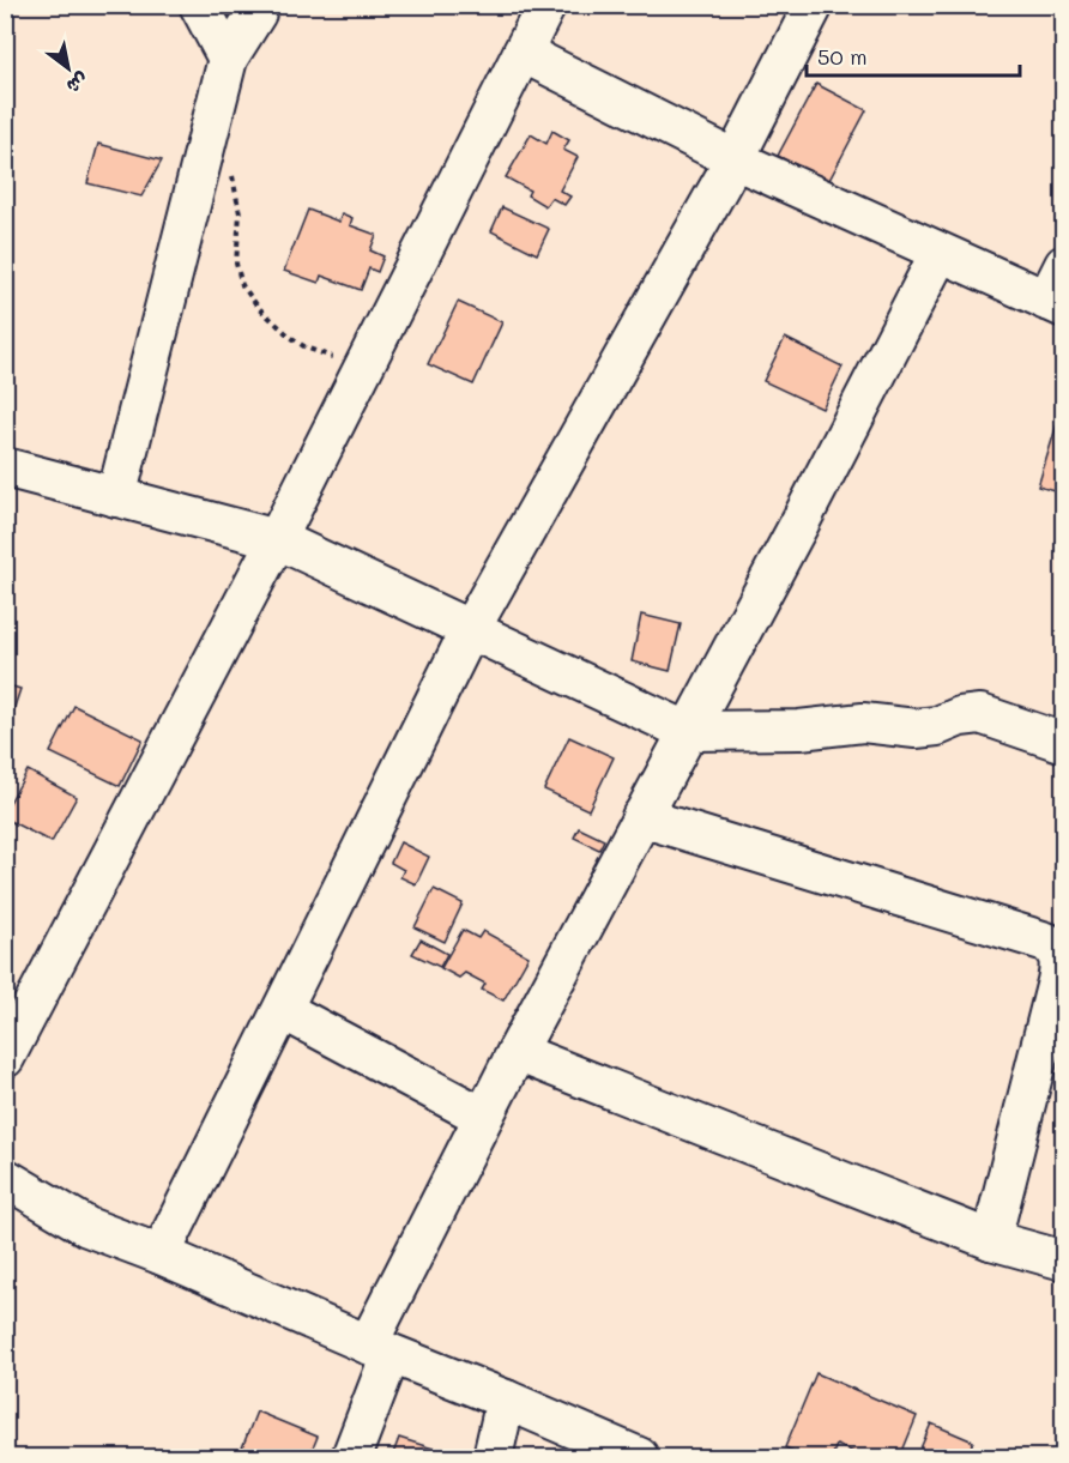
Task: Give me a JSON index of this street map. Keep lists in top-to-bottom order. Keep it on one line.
{"scale_bar":"50 m","north":"bottom right"}
